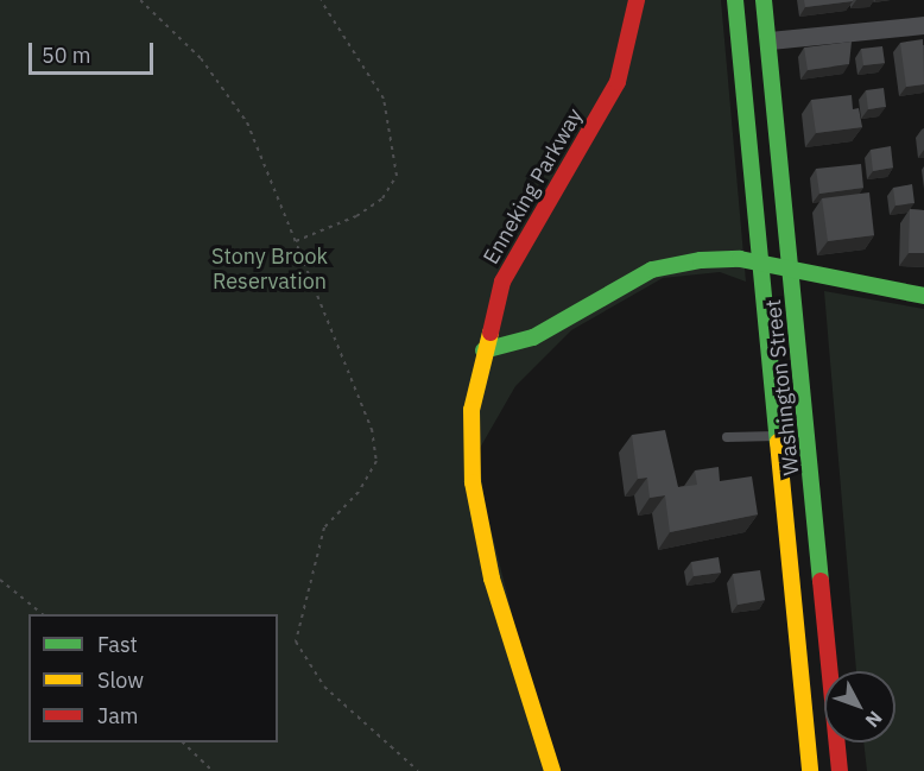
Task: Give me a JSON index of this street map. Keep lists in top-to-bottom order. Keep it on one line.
{"streets":{"main road":["Enneking Parkway","Washington Street"]},"parks":["Stony Brook Reservation"],"legend":["Fast","Slow","Jam"],"scale_bar":"50 m","north":"bottom right"}
